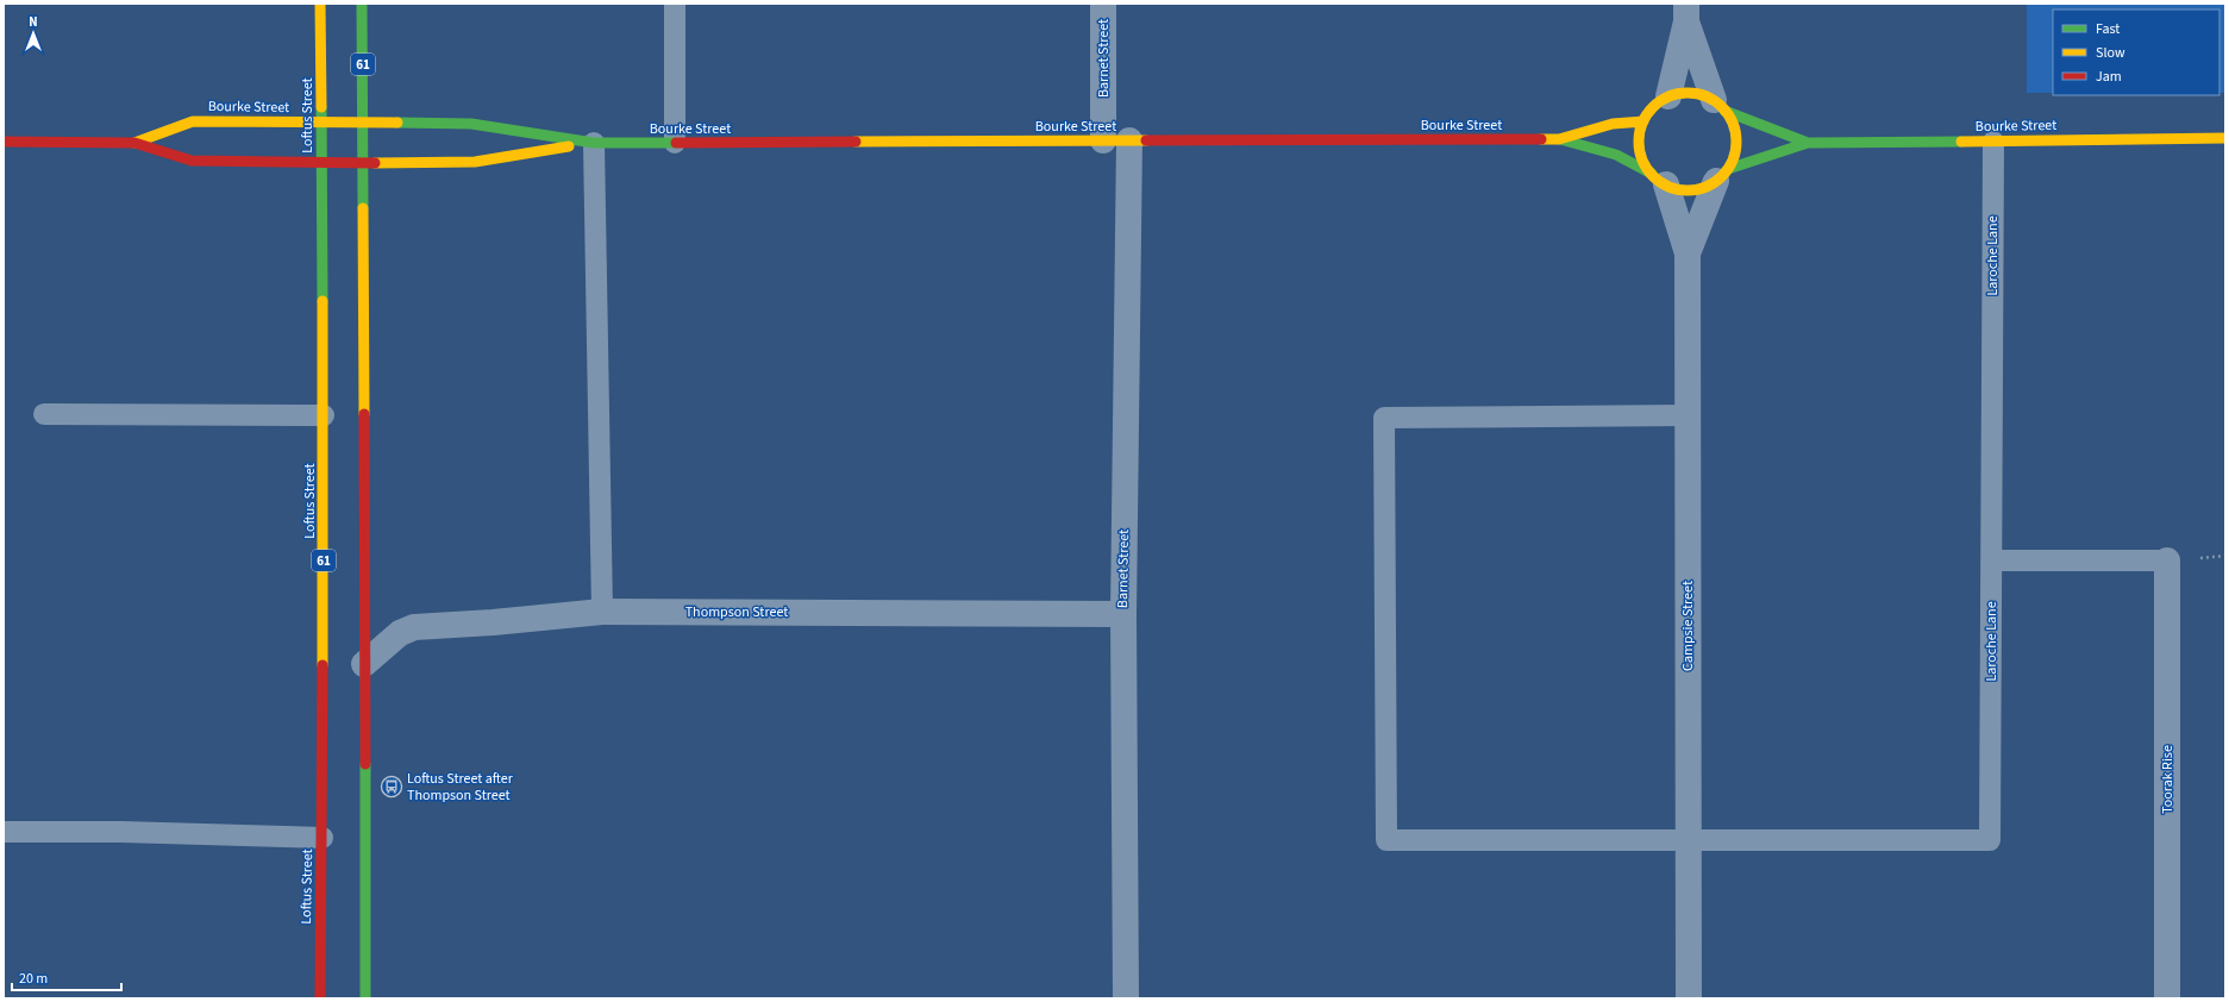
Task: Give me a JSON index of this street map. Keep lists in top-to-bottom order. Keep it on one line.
{"streets":{"street":["Barnet Street","61","Bourke Street","Loftus Street","Thompson Street","Campsie Street","Toorak Rise"],"lane":["Laroche Lane"]},"crossings":[["Barnet Street","Bourke Street"],["Barnet Street","Thompson Street"],["61","Bourke Street"],["61","Thompson Street"],["Bourke Street","Loftus Street"],["Bourke Street","Laroche Lane"],["Bourke Street","Campsie Street"],["Laroche Lane","Campsie Street"]],"places":{"bus stop":["Loftus Street after Thompson Street"]},"legend":["Fast","Slow","Jam"],"scale_bar":"20 m","north":"top"}
